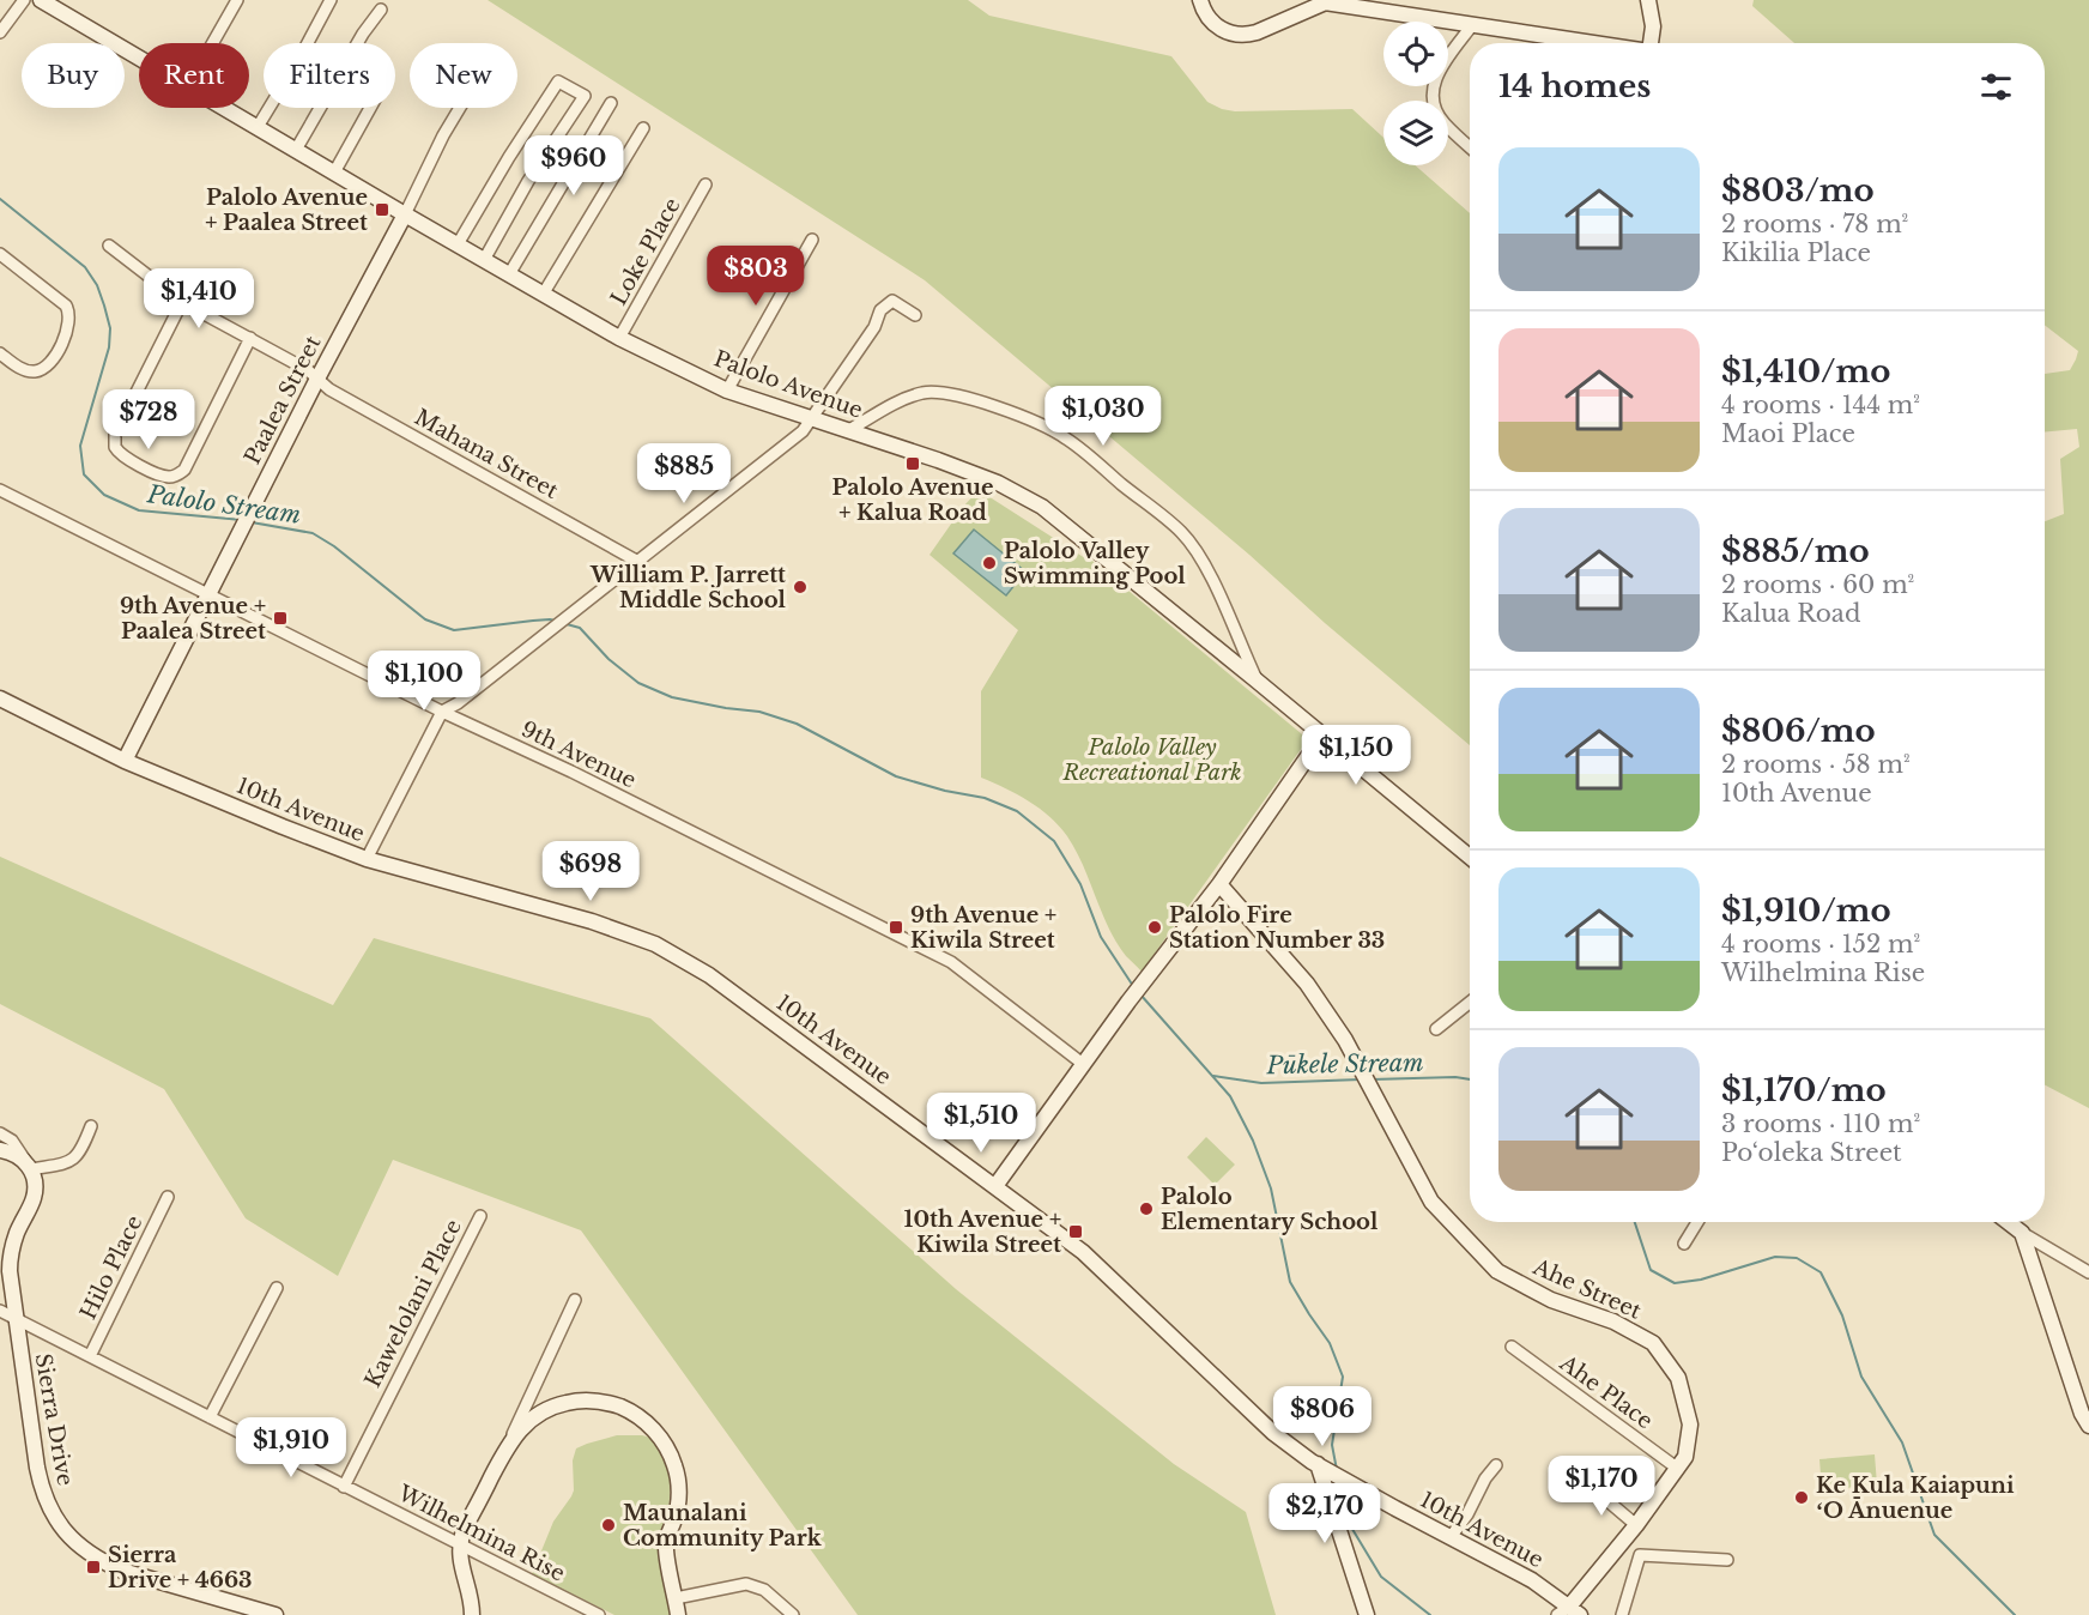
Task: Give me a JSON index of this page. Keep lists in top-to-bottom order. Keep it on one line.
{"streets":{"street":["Loke Place","Palolo Avenue","Paalea Street","Mahana Street","9th Avenue","10th Avenue","Hilo Place","Ahe Street","Kawelolani Place","Ahe Place","Sierra Drive","Wilhelmina Rise"]},"crossings":[["Loke Place","Palolo Avenue"],["Palolo Avenue","Paalea Street"],["Paalea Street","Mahana Street"],["Paalea Street","9th Avenue"],["Paalea Street","10th Avenue"],["10th Avenue","Ahe Street"],["Hilo Place","Wilhelmina Rise"],["Ahe Street","Ahe Place"],["Kawelolani Place","Wilhelmina Rise"],["Sierra Drive","Wilhelmina Rise"]],"water":["Palolo Stream","Pūkele Stream"],"parks":["Palolo Valley Recreational Park"],"places":{"transit":["Palolo Avenue + Paalea Street","Palolo Avenue + Kalua Road","9th Avenue + Paalea Street","9th Avenue + Kiwila Street","10th Avenue + Kiwila Street","Sierra Drive + 4663"],"other":["Palolo Valley Swimming Pool","William P. Jarrett Middle School","Palolo Fire Station Number 33","Palolo Elementary School","Ke Kula Kaiapuni ʻO Ānuenue","Maunalani Community Park"]},"page":{"chip":["Buy","Rent","Filters","New"],"heading":"14 homes","list":[{"name":"$803/mo","note":"2 rooms · 78 m² · Kikilia Place"},{"name":"$1,410/mo","note":"4 rooms · 144 m² · Maoi Place"},{"name":"$885/mo","note":"2 rooms · 60 m² · Kalua Road"},{"name":"$806/mo","note":"2 rooms · 58 m² · 10th Avenue"},{"name":"$1,910/mo","note":"4 rooms · 152 m² · Wilhelmina Rise"},{"name":"$1,170/mo","note":"3 rooms · 110 m² · Po‘oleka Street"}],"price":["$960","$803","$1,410","$1,030","$728","$885","$1,100","$1,150","$698","$1,510","$806","$1,910","$1,170","$2,170"]}}
